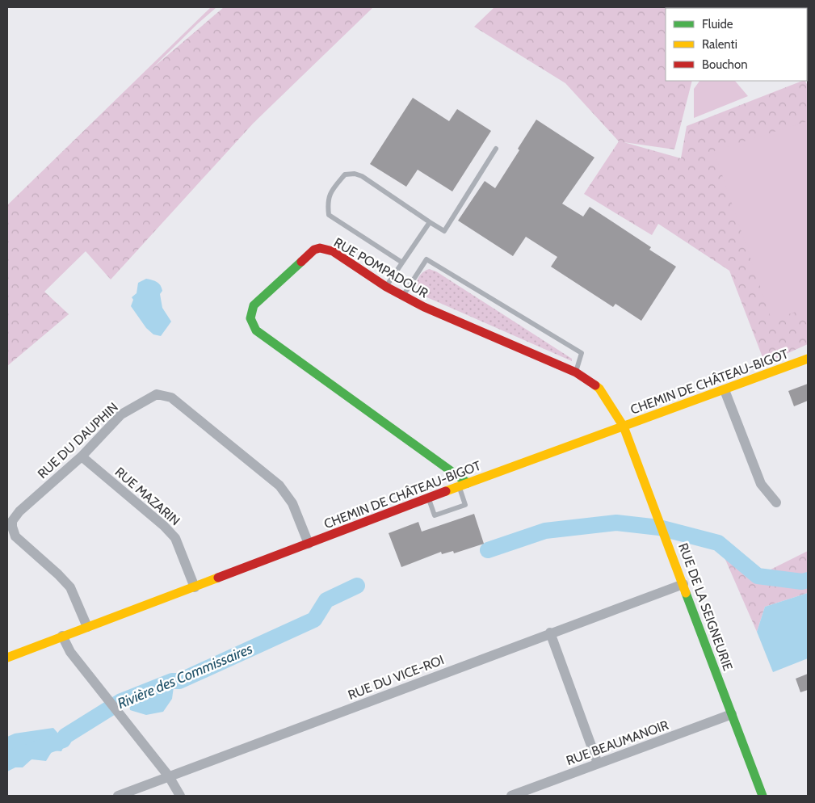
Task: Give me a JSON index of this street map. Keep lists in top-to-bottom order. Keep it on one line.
{"streets":{"street":["RUE POMPADOUR","CHEMIN DE CHÂTEAU-BIGOT","RUE DU DAUPHIN","RUE MAZARIN","RUE DE LA SEIGNEURIE","RUE DU VICE-ROI","RUE BEAUMANOIR"]},"crossings":[["RUE POMPADOUR","CHEMIN DE CHÂTEAU-BIGOT"],["RUE POMPADOUR","RUE DE LA SEIGNEURIE"],["CHEMIN DE CHÂTEAU-BIGOT","RUE DU DAUPHIN"],["CHEMIN DE CHÂTEAU-BIGOT","RUE MAZARIN"],["CHEMIN DE CHÂTEAU-BIGOT","RUE DE LA SEIGNEURIE"],["RUE DU DAUPHIN","RUE MAZARIN"],["RUE DE LA SEIGNEURIE","RUE DU VICE-ROI"],["RUE DE LA SEIGNEURIE","RUE BEAUMANOIR"]],"water":["Rivière des Commissaires"],"legend":["Fluide","Ralenti","Bouchon"]}
